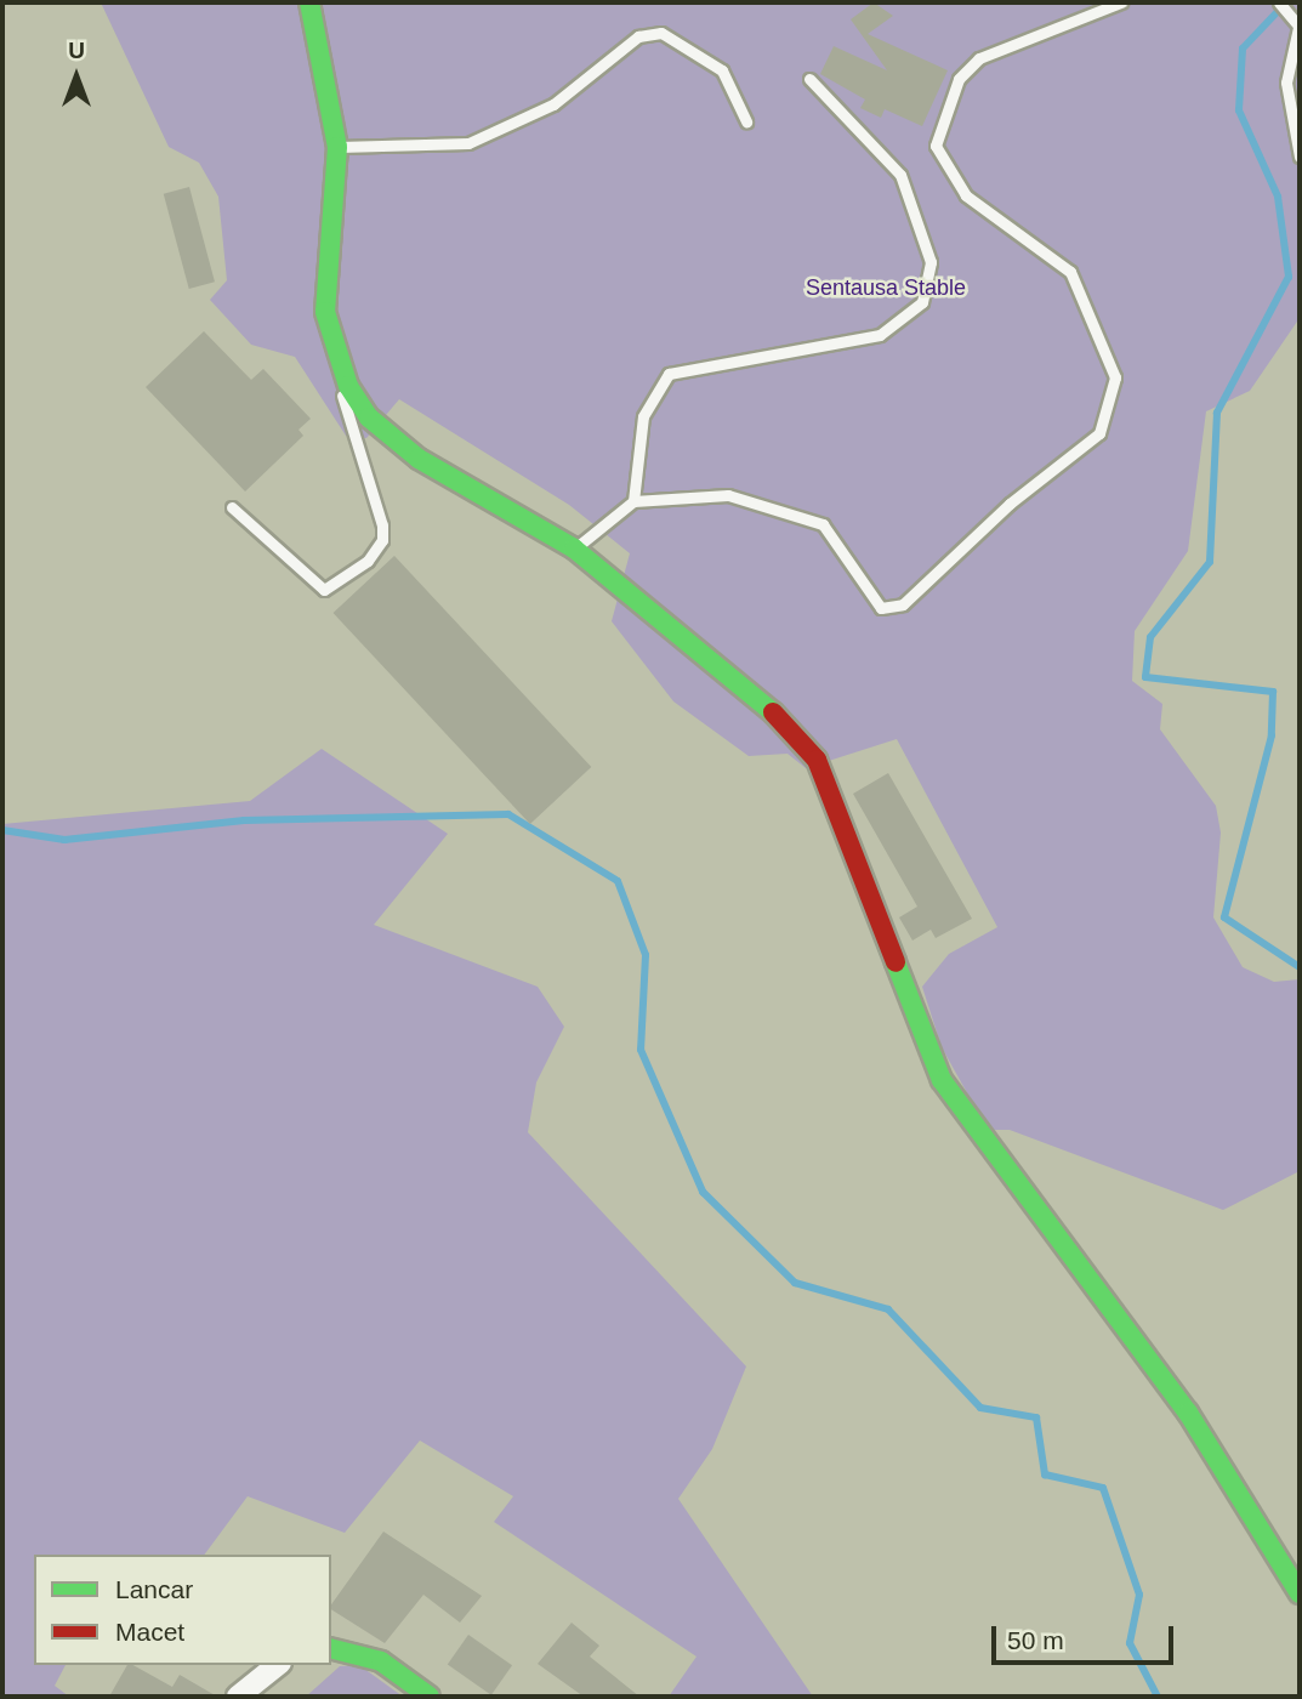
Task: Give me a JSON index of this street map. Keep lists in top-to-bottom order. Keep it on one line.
{"parks":["Sentausa Stable"],"legend":["Lancar","Macet"],"scale_bar":"50 m","north":"top"}
